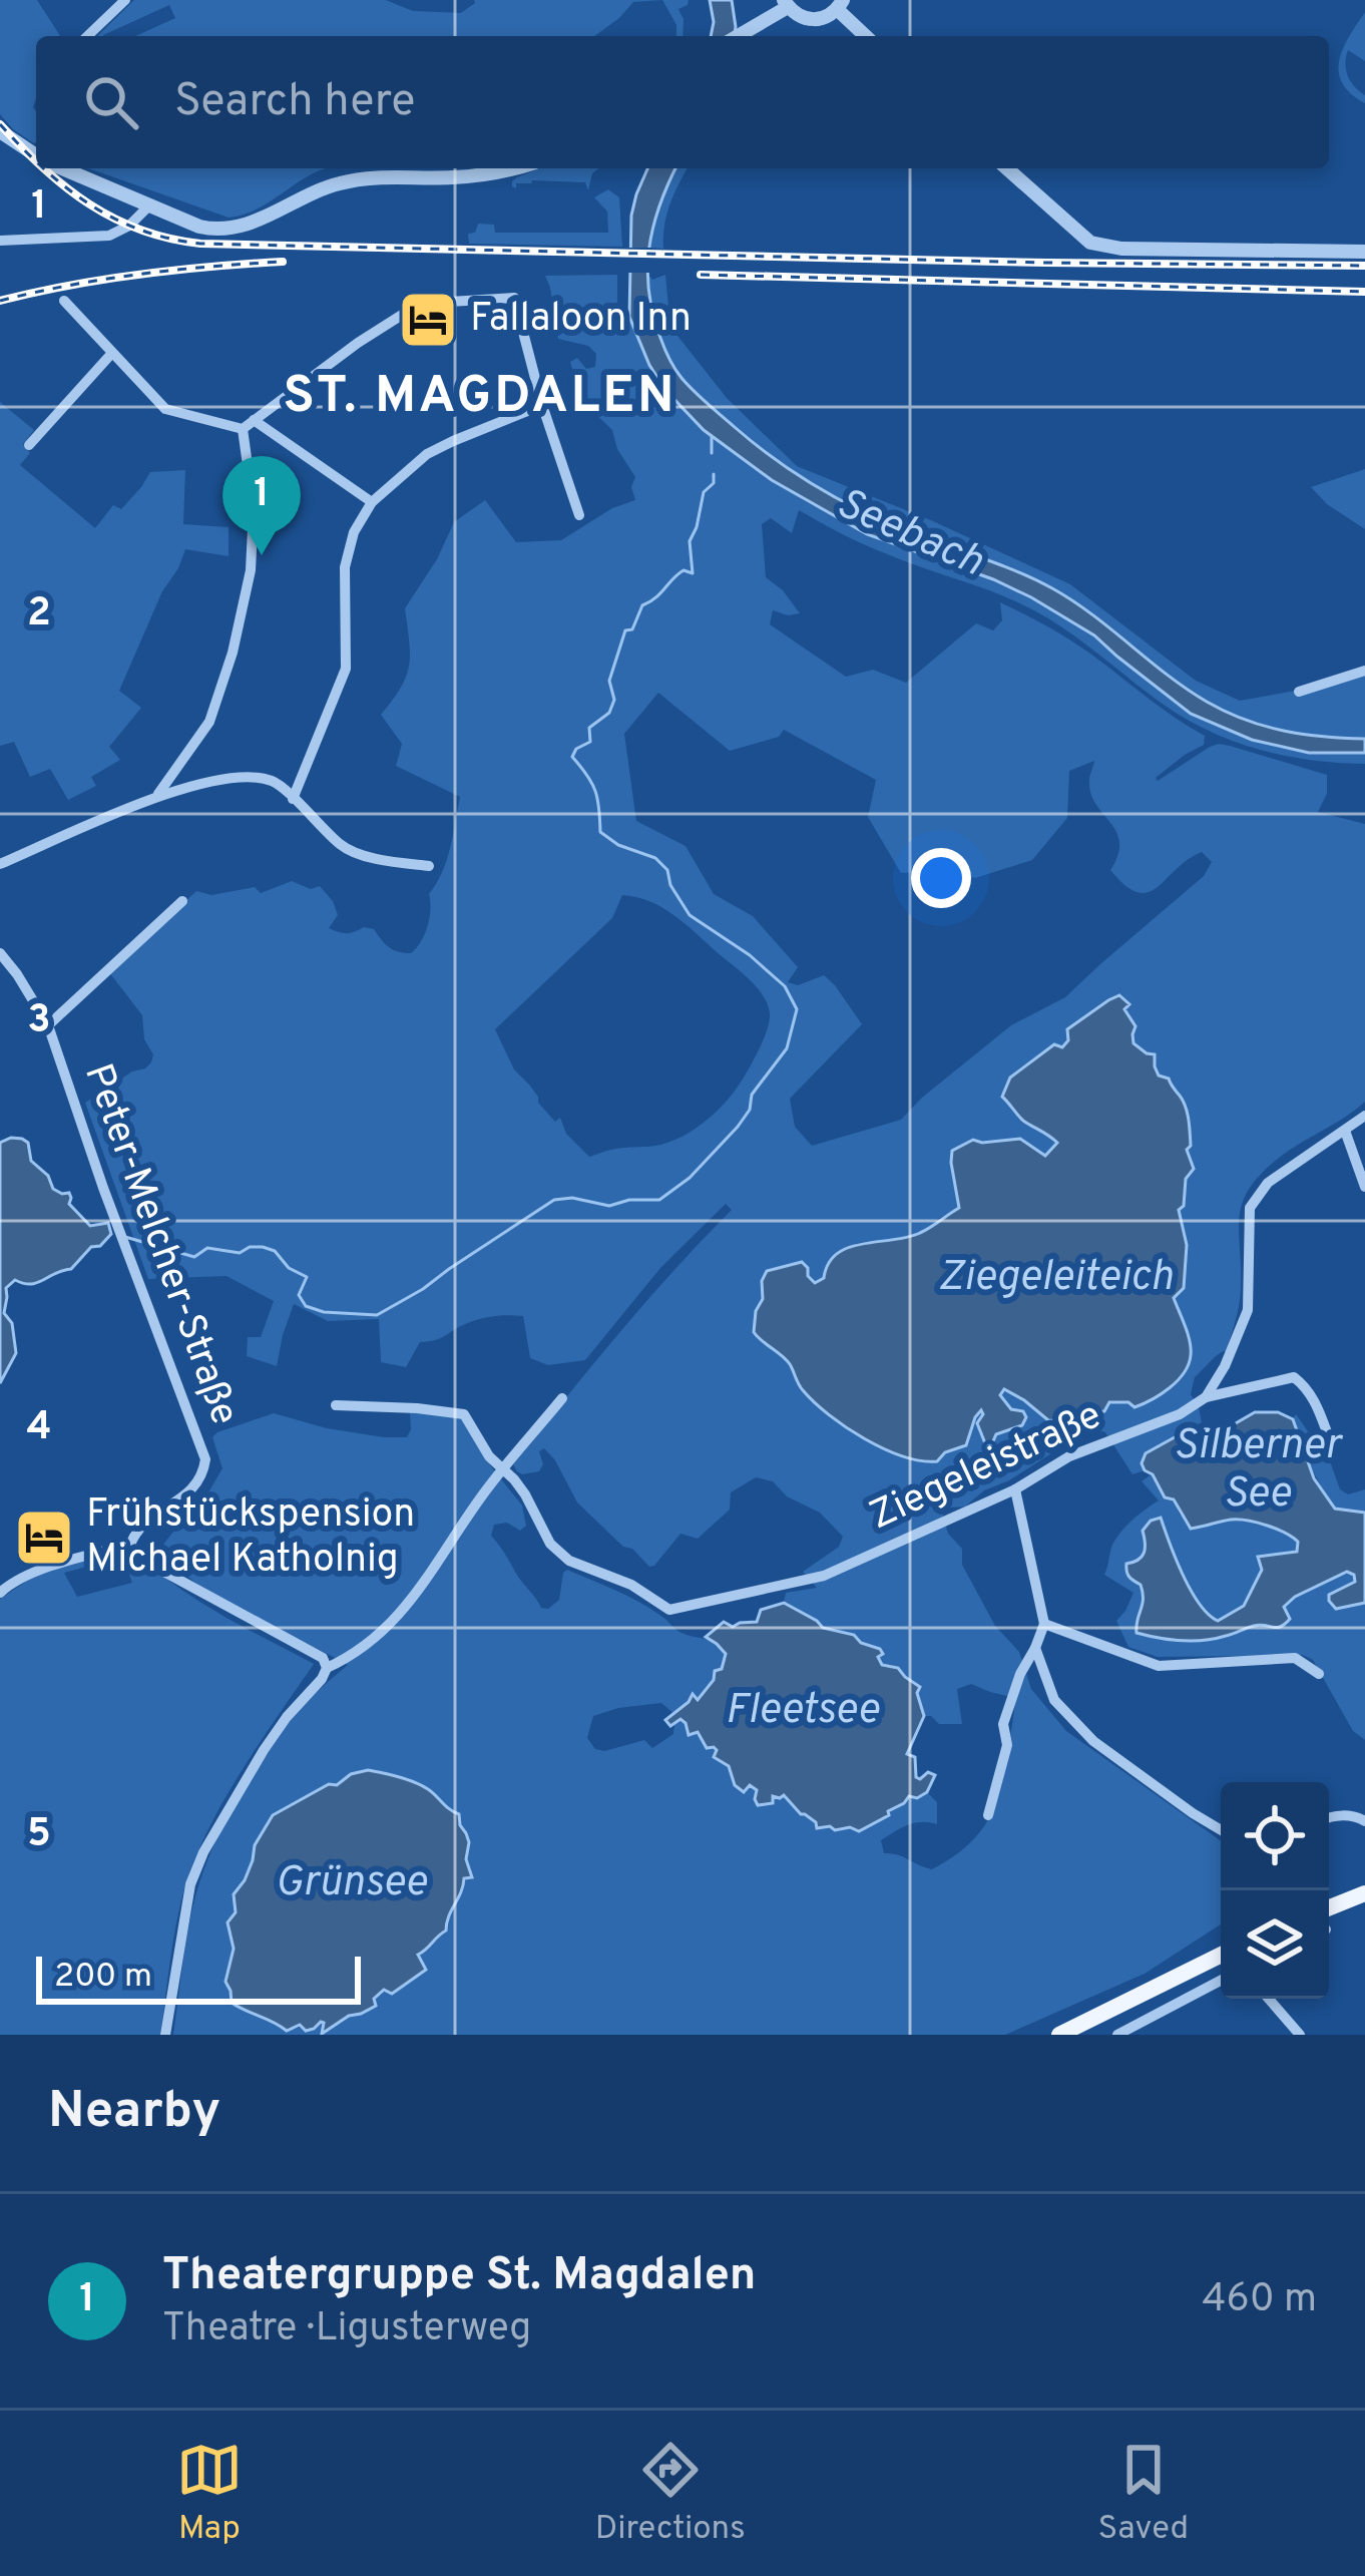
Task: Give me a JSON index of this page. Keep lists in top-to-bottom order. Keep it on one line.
{"streets":{"street":["Peter-Melcher-Straße","Ziegeleistraße"]},"districts":["ST. MAGDALEN"],"water":["Seebach","Ziegeleiteich","Silberner See","Fleetsee","Grünsee"],"places":{"hotel":["Fallaloon Inn","Frühstückspension Michael Katholnig"]},"scale_bar":"200 m","page":{"search":"Search here","pins":"1","scale":"200 m","heading":"Nearby","list":[{"mark":"1","name":"Theatergruppe St. Magdalen","note":"Theatre · Ligusterweg","value":"460 m"}],"nav":["Map","Directions","Saved"]},"grid":{"rows":["1","2","3","4","5"]}}
